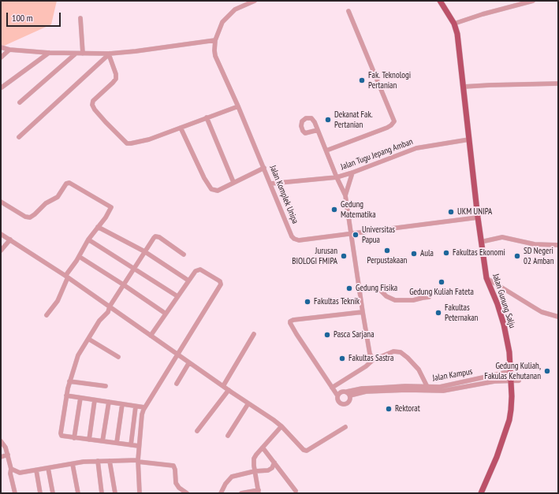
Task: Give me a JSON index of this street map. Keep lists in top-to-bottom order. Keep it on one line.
{"streets":{"main road":["Jalan Gunung Salju"],"street":["Jalan Tugu Jepang Amban","Jalan Komplek Unipa","Jalan Kampus"]},"crossings":[["Jalan Tugu Jepang Amban","Jalan Komplek Unipa"],["Jalan Tugu Jepang Amban","Jalan Gunung Salju"],["Jalan Komplek Unipa","Jalan Gunung Salju"],["Jalan Gunung Salju","Jalan Kampus"]],"places":["Fak. Teknologi Pertanian","Dekanat Fak. Pertanian","Gedung Matematika","UKM UNIPA","Universitas Papua","Perpustakaan","Fakultas Ekonomi","Aula","Jurusan BIOLOGI FMIPA","SD Negeri 02 Amban","Gedung Kuliah Fateta","Gedung Fisika","Fakultas Teknik","Fakultas Peternakan","Pasca Sarjana","Fakultas Sastra","Gedung Kuliah, Fakulas Kehutanan","Rektorat"],"scale_bar":"100 m"}
